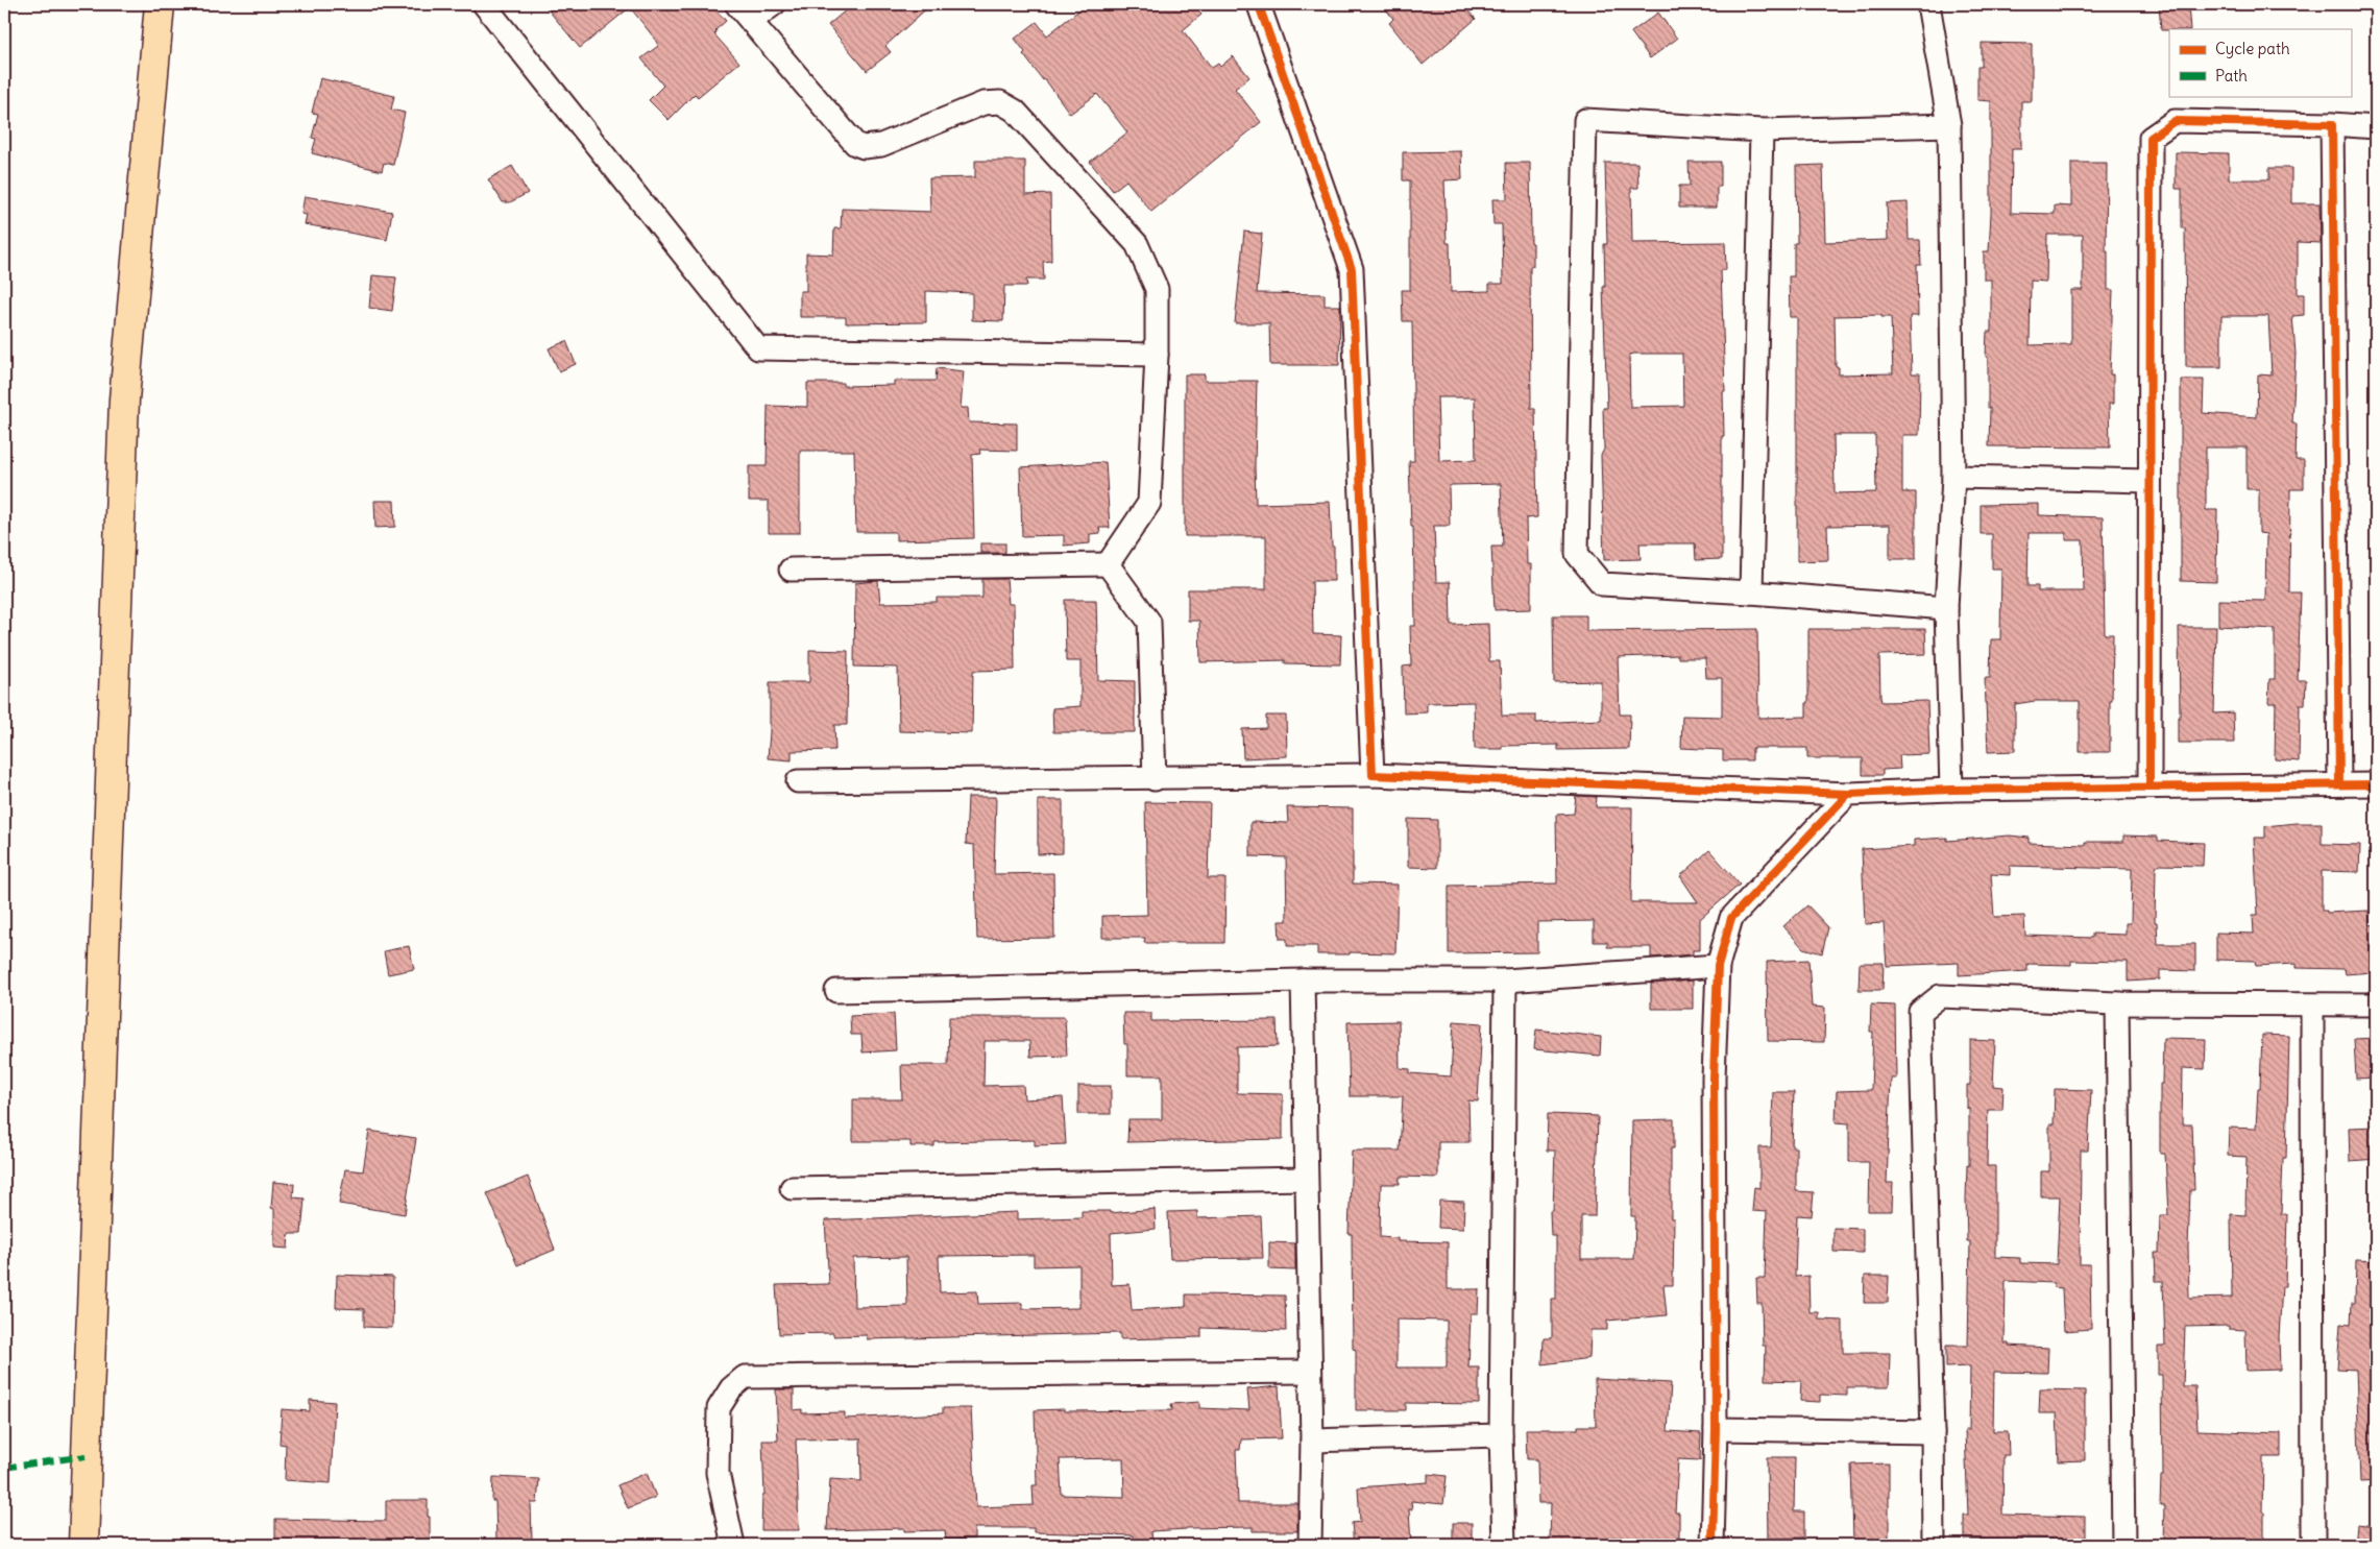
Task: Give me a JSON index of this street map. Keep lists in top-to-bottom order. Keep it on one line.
{"legend":["Cycle path","Path"]}
